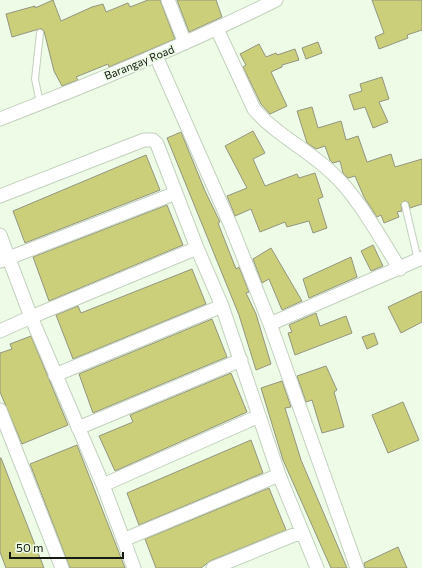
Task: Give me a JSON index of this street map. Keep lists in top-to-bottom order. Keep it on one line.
{"streets":{"street":["Barangay Road"]},"scale_bar":"50 m"}
